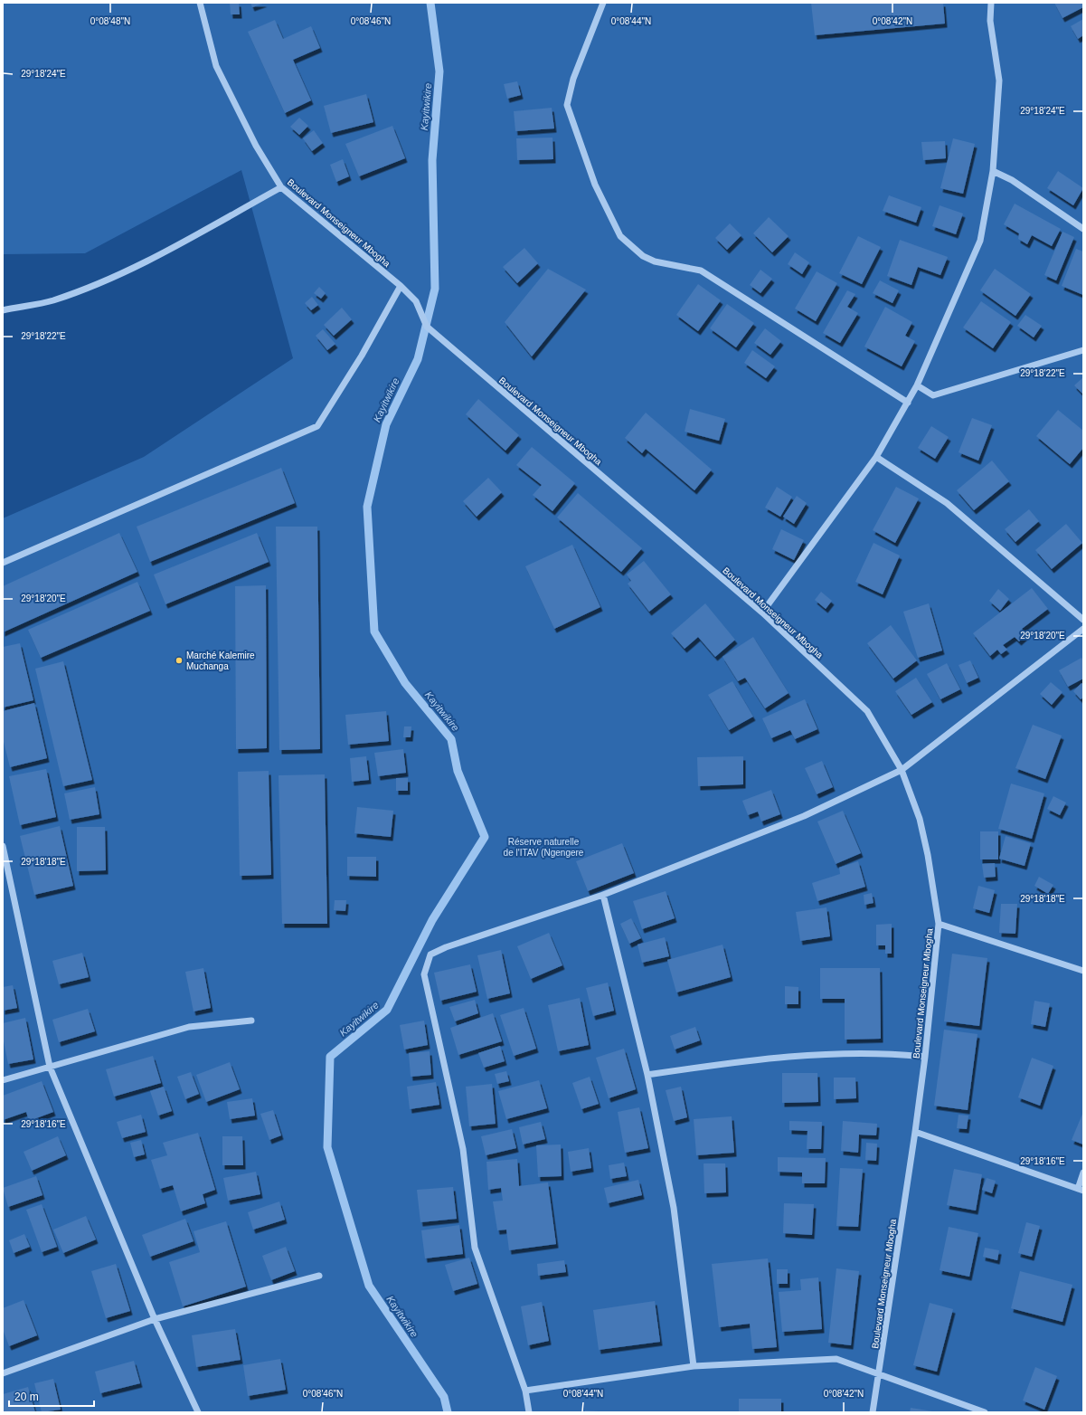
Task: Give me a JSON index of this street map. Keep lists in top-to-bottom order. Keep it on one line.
{"streets":{"street":["Boulevard Monseigneur Mbogha"]},"water":["Kayitwikire"],"parks":["Réserve naturelle de l'ITAV (Ngengere"],"places":["Marché Kalemire Muchanga"],"scale_bar":"20 m","coordinates":["0°08'48\"N","0°08'46\"N","0°08'44\"N","0°08'42\"N","29°18'24\"E","29°18'22\"E","29°18'20\"E","29°18'18\"E","29°18'16\"E"]}
